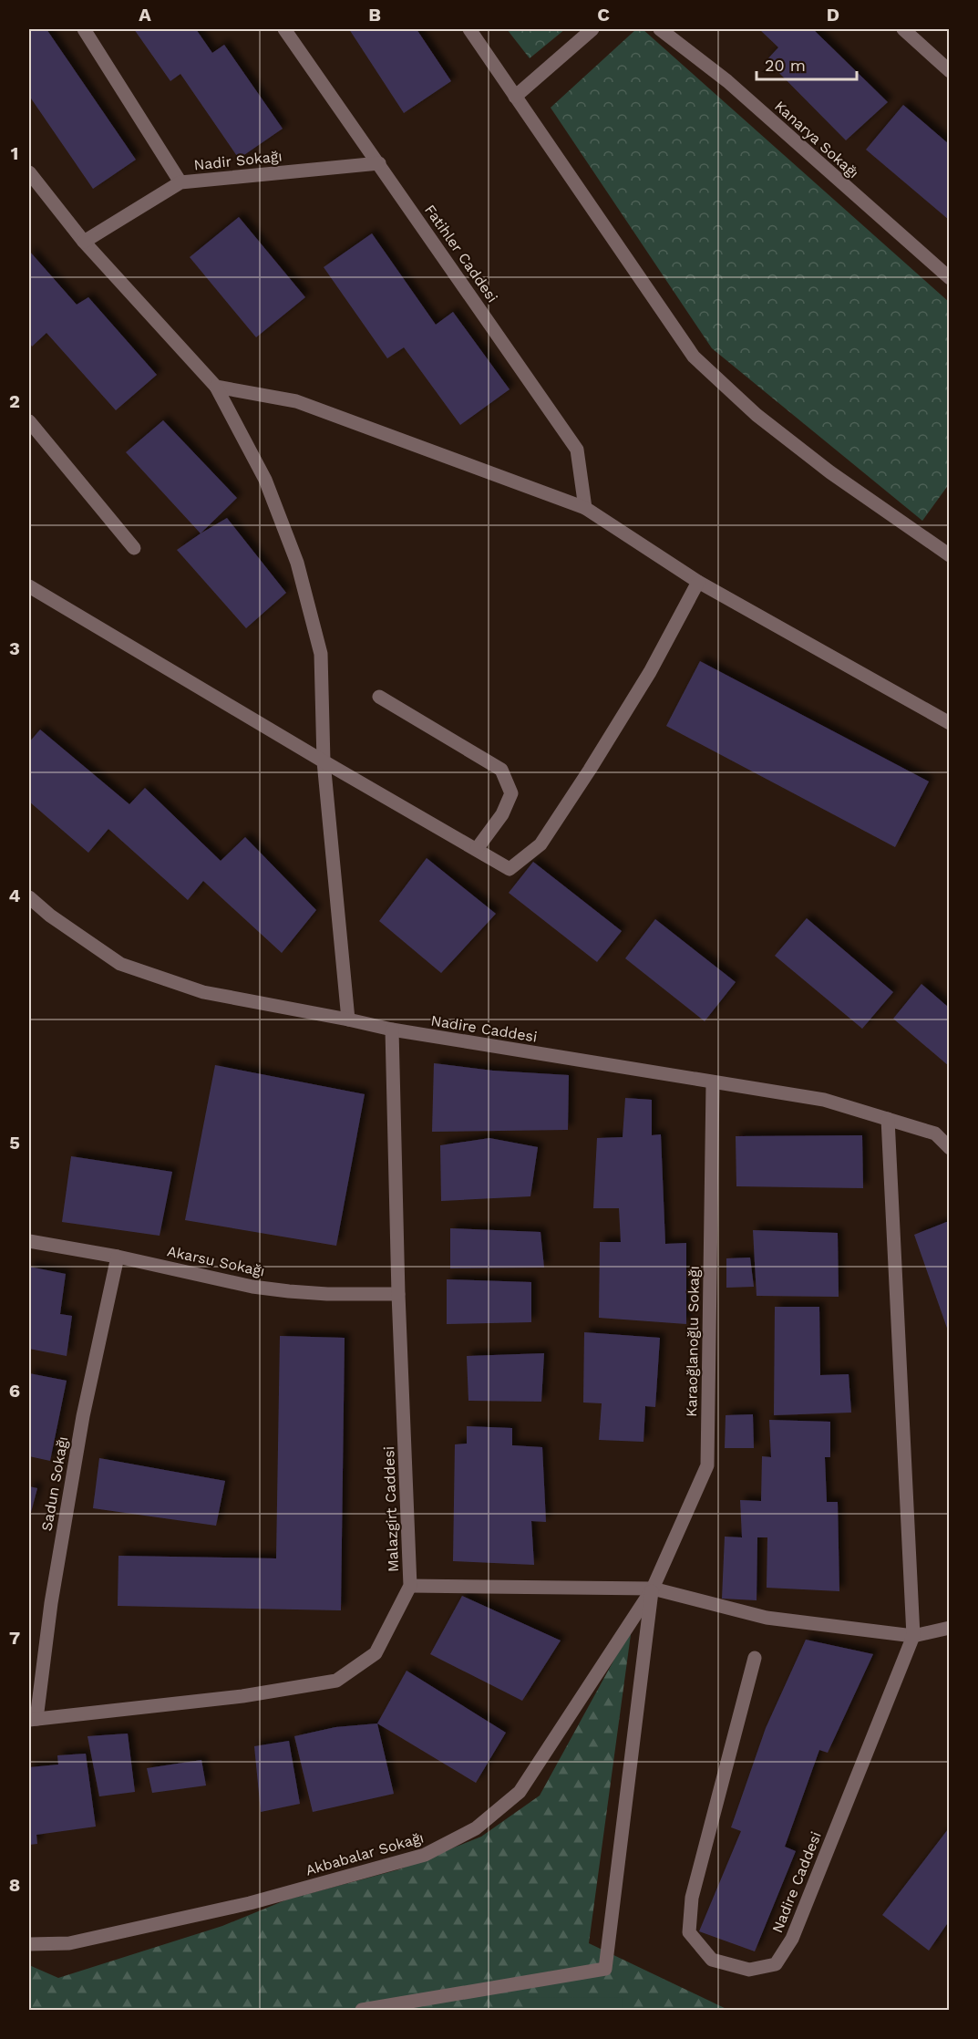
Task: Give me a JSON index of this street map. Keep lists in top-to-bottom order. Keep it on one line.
{"streets":{"street":["Kanarya Sokağı","Nadir Sokağı","Fatihler Caddesi","Nadire Caddesi","Akarsu Sokağı","Karaoğlanoğlu Sokağı","Sadun Sokağı","Malazgirt Caddesi","Akbabalar Sokağı"]},"crossings":[["Nadir Sokağı","Fatihler Caddesi"],["Nadire Caddesi","Karaoğlanoğlu Sokağı"],["Nadire Caddesi","Malazgirt Caddesi"],["Akarsu Sokağı","Sadun Sokağı"],["Akarsu Sokağı","Malazgirt Caddesi"],["Karaoğlanoğlu Sokağı","Akbabalar Sokağı"],["Sadun Sokağı","Malazgirt Caddesi"]],"scale_bar":"20 m","grid":{"columns":["A","B","C","D"],"rows":["1","2","3","4","5","6","7","8"]}}
